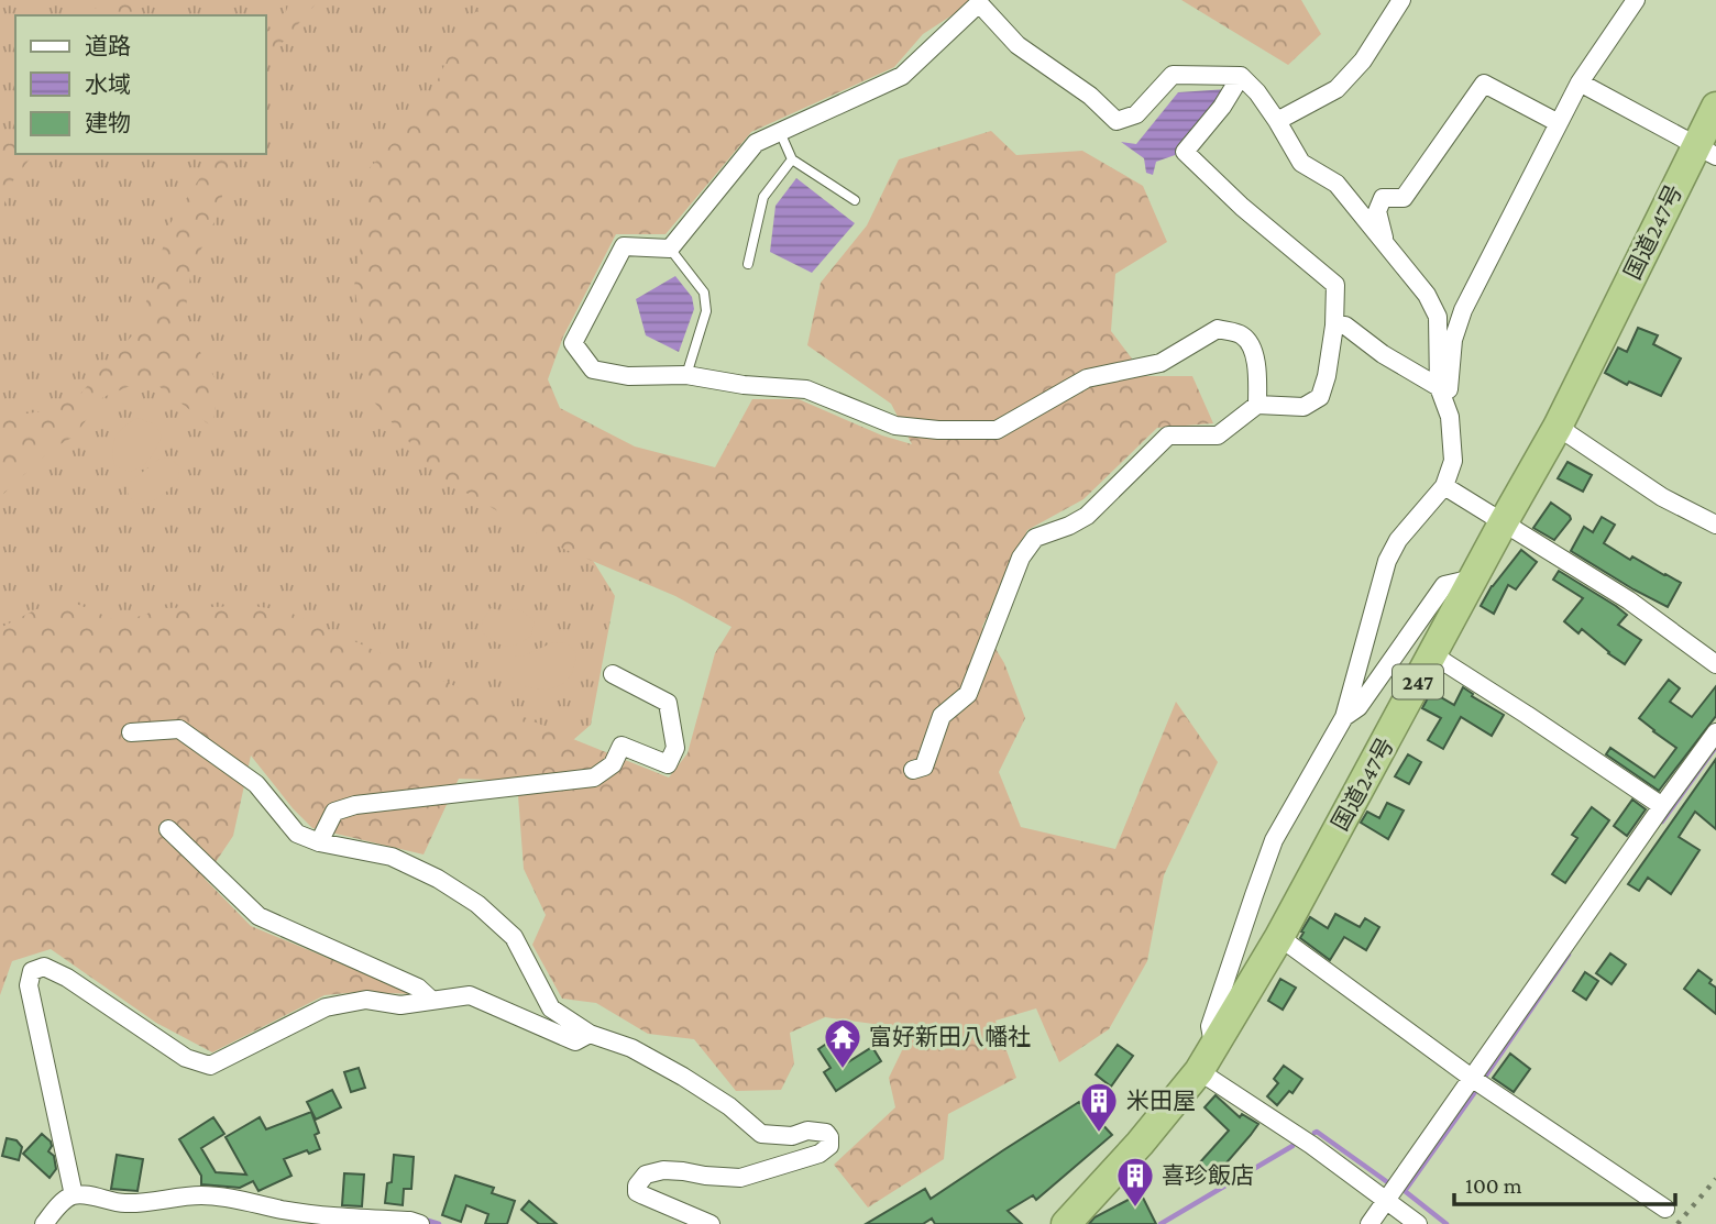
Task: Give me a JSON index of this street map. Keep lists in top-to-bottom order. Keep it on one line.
{"streets":{"highway":["国道247号","247"]},"places":{"temple":["富好新田八幡社"],"building":["米田屋","喜珍飯店"]},"legend":["道路","水域","建物"],"scale_bar":"100 m"}
